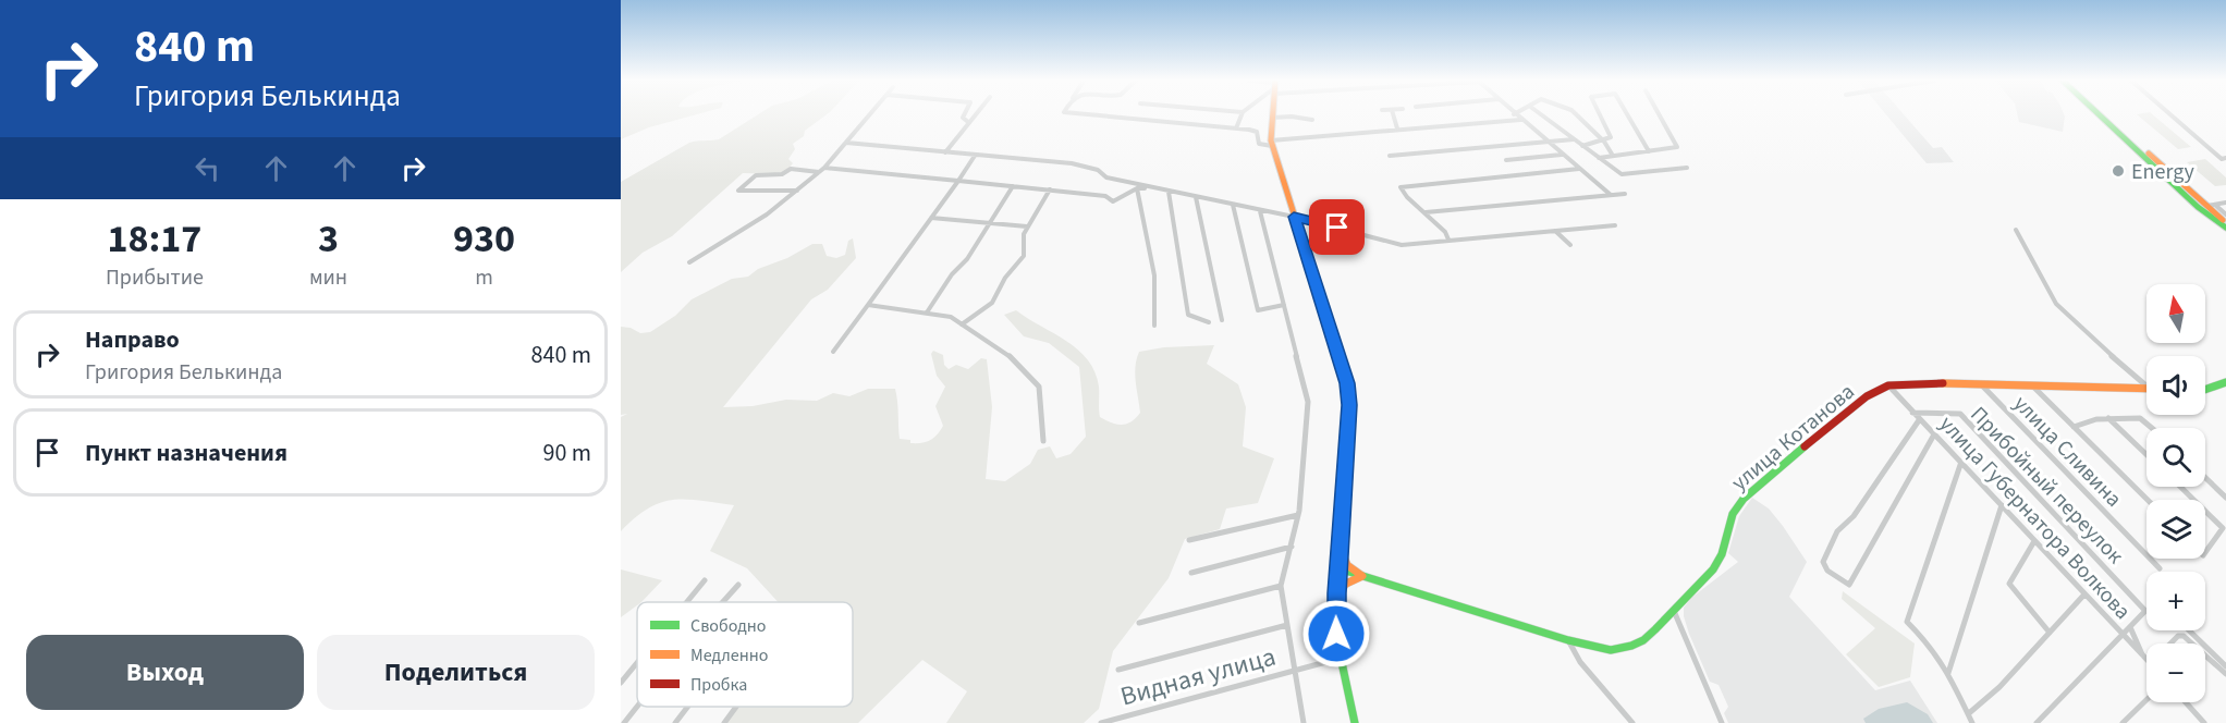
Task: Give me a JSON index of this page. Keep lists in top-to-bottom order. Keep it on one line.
{"streets":{"street":["улица Котанова","улица Сливина","Прибойный переулок","улица Губернатора Волкова","Видная улица"]},"crossings":[["улица Котанова","улица Сливина"],["улица Котанова","улица Губернатора Волкова"],["Прибойный переулок","улица Губернатора Волкова"]],"places":["Energy"],"legend":["Свободно","Медленно","Пробка"],"north":"top","page":{"turn":["840 m","Григория Белькинда"],"eta":["18:17","Прибытие","3","мин","930","m"],"map_buttons":["+","−"],"list":[{"name":"Направо","note":"Григория Белькинда","value":"840 m"},{"name":"Пункт назначения","value":"90 m"}],"buttons":["Выход","Поделиться"]}}
